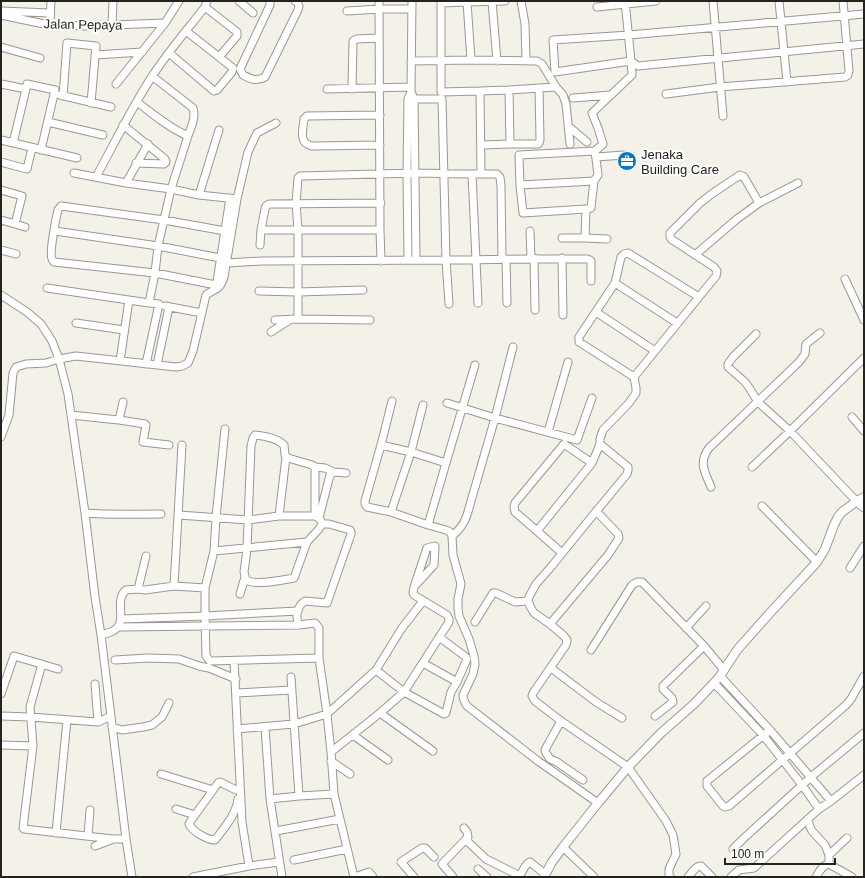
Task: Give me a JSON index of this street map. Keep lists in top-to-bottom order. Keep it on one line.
{"streets":{"street":["Jalan Pepaya"]},"places":{"office":["Jenaka Building Care"]},"scale_bar":"100 m"}
